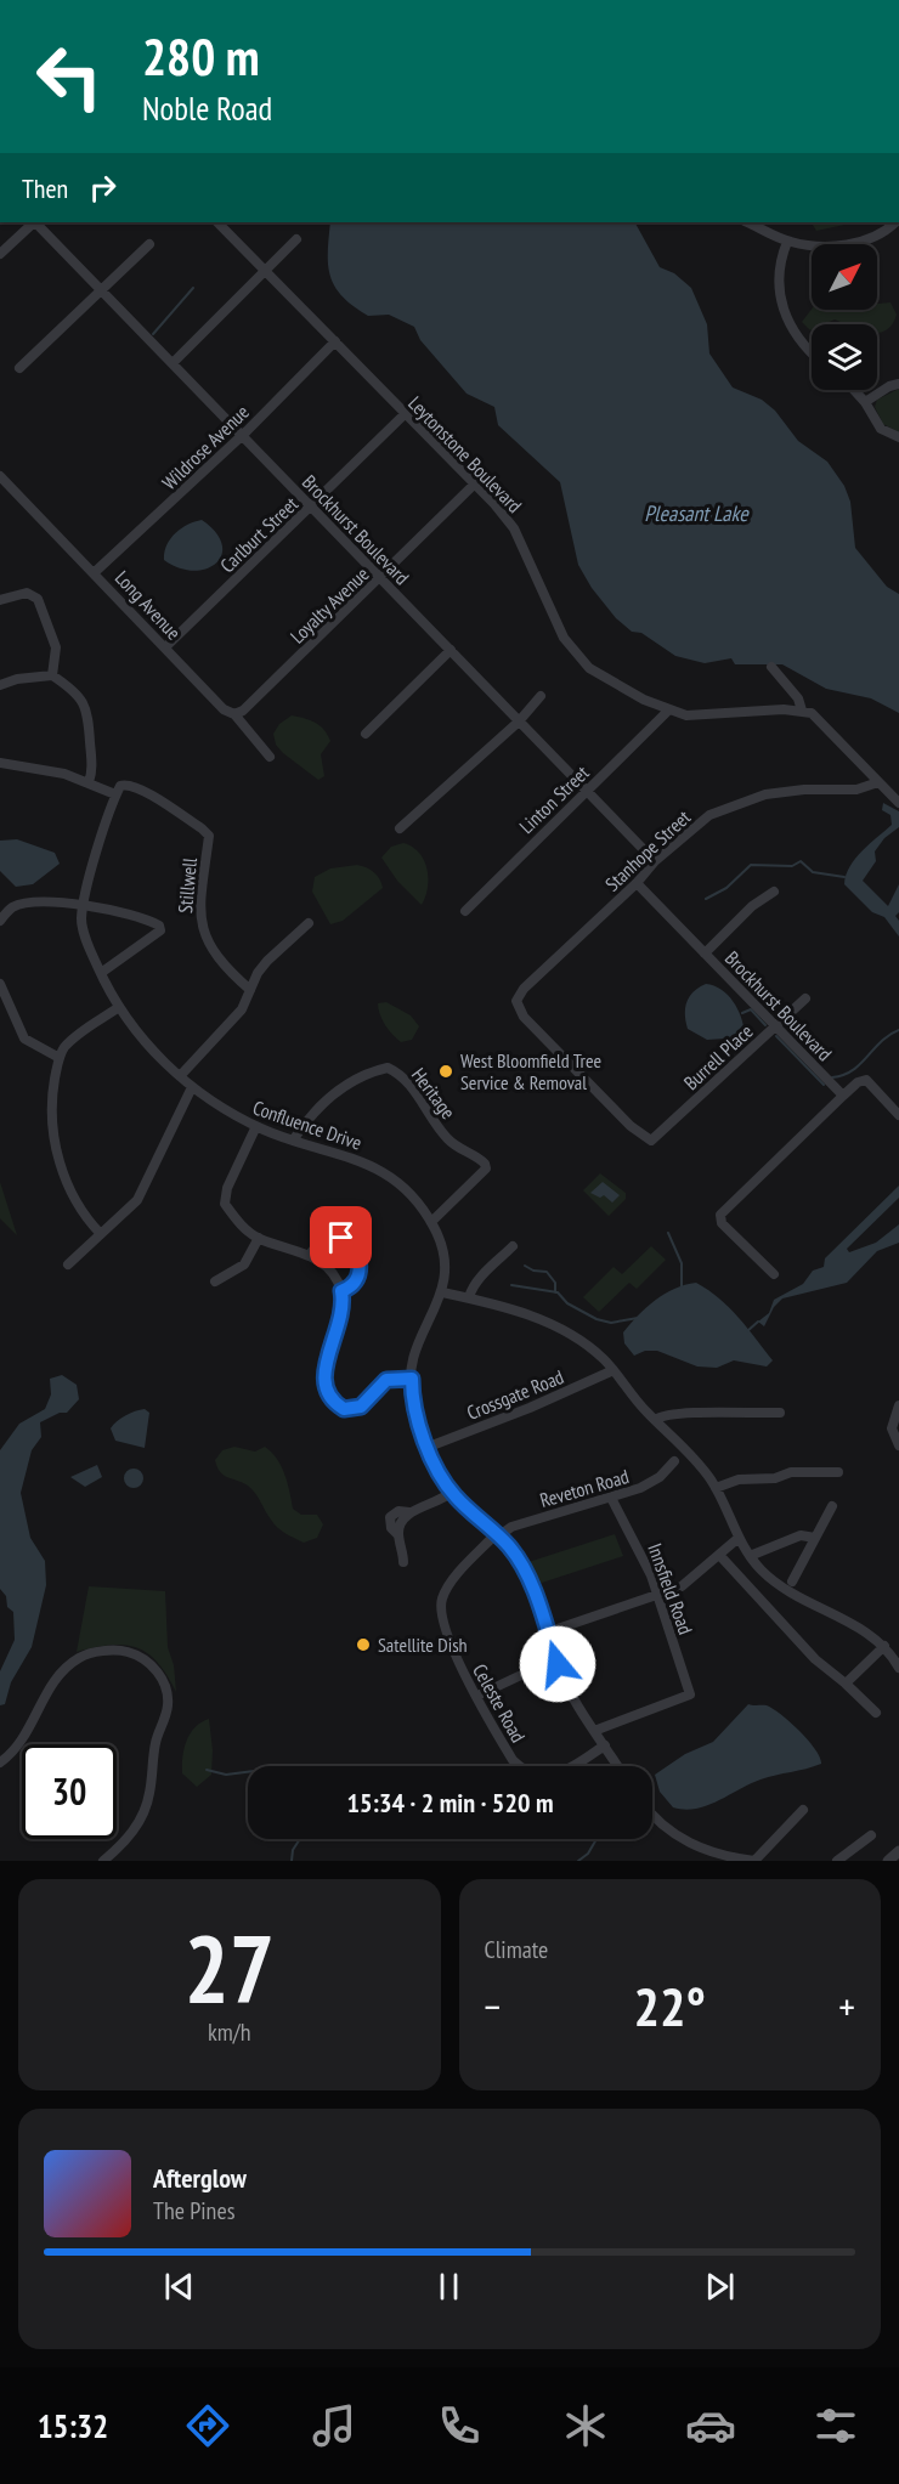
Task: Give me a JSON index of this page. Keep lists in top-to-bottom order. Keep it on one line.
{"streets":{"street":["Wildrose Avenue","Leytonstone Boulevard","Brockhurst Boulevard","Carlburt Street","Long Avenue","Loyalty Avenue","Linton Street","Stanhope Street","Stillwell","Burrell Place","Heritage","Confluence Drive","Crossgate Road","Reveton Road","Innsfield Road","Celeste Road"]},"crossings":[["Wildrose Avenue","Leytonstone Boulevard"],["Wildrose Avenue","Brockhurst Boulevard"],["Wildrose Avenue","Long Avenue"],["Leytonstone Boulevard","Carlburt Street"],["Leytonstone Boulevard","Loyalty Avenue"],["Leytonstone Boulevard","Linton Street"],["Brockhurst Boulevard","Carlburt Street"],["Brockhurst Boulevard","Loyalty Avenue"],["Brockhurst Boulevard","Linton Street"],["Brockhurst Boulevard","Stanhope Street"],["Brockhurst Boulevard","Burrell Place"],["Carlburt Street","Long Avenue"],["Long Avenue","Loyalty Avenue"],["Stanhope Street","Burrell Place"],["Stillwell","Confluence Drive"],["Heritage","Confluence Drive"],["Reveton Road","Innsfield Road"],["Reveton Road","Celeste Road"]],"water":["Pleasant Lake"],"places":["West Bloomfield Tree Service & Removal","Satellite Dish"],"north":"top right","page":{"turn":["280 m","Noble Road"],"then":"Then","limit":"30","trip":"15:34 · 2 min · 520 m","tile":[["27","km/h"],"Climate"],"heat":["−","22°","+"],"song":["Afterglow","The Pines"],"tabs":"15:32"}}
